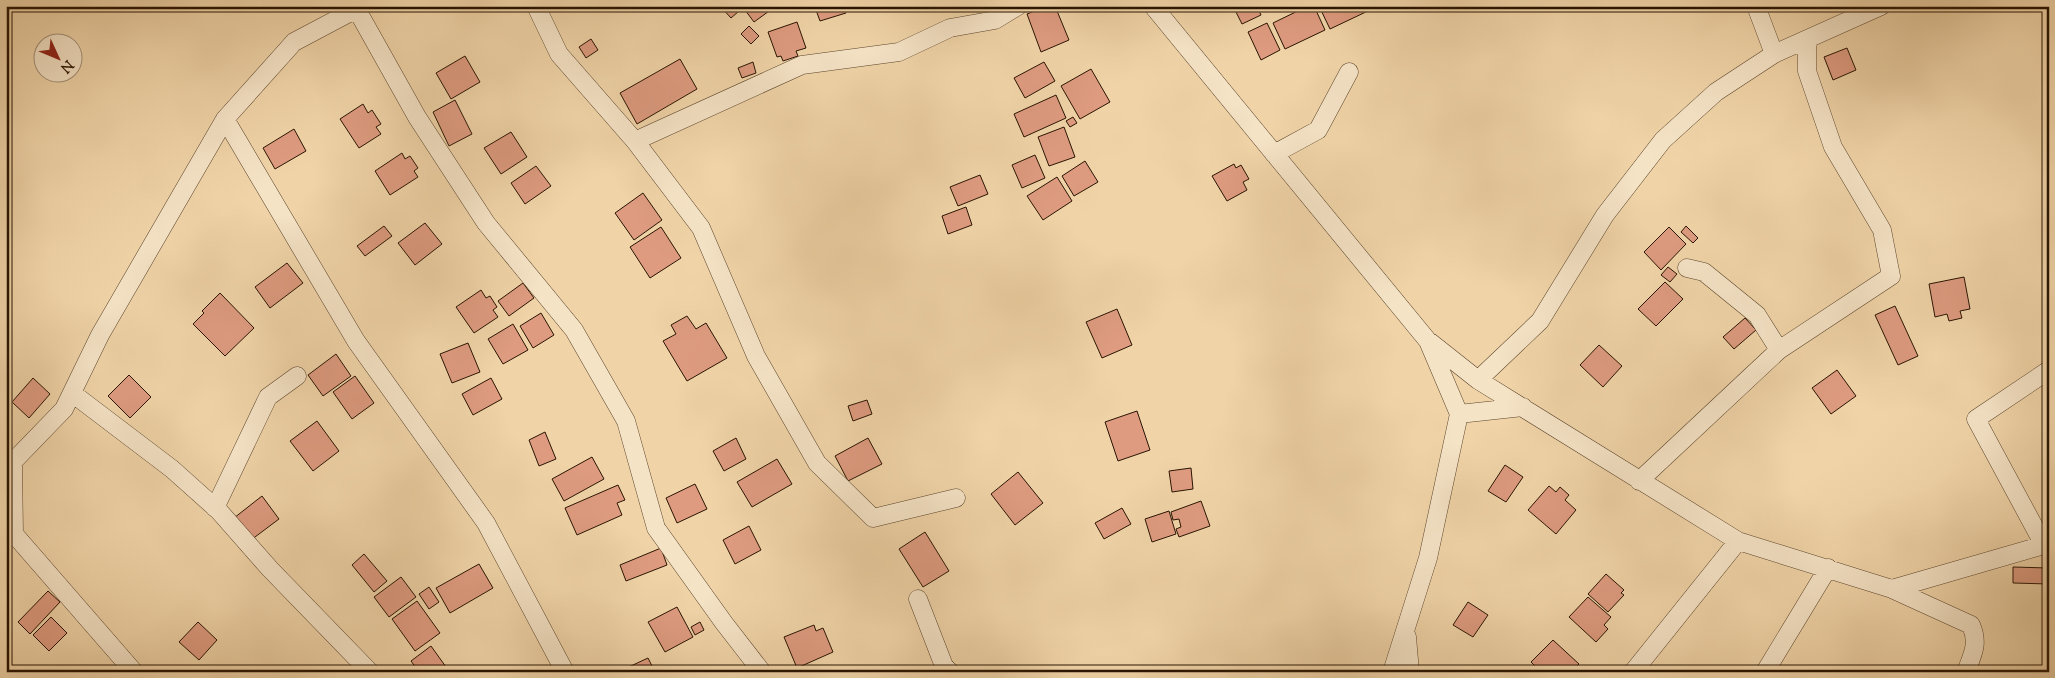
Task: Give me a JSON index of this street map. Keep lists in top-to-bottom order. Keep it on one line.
{"north":"bottom right"}
